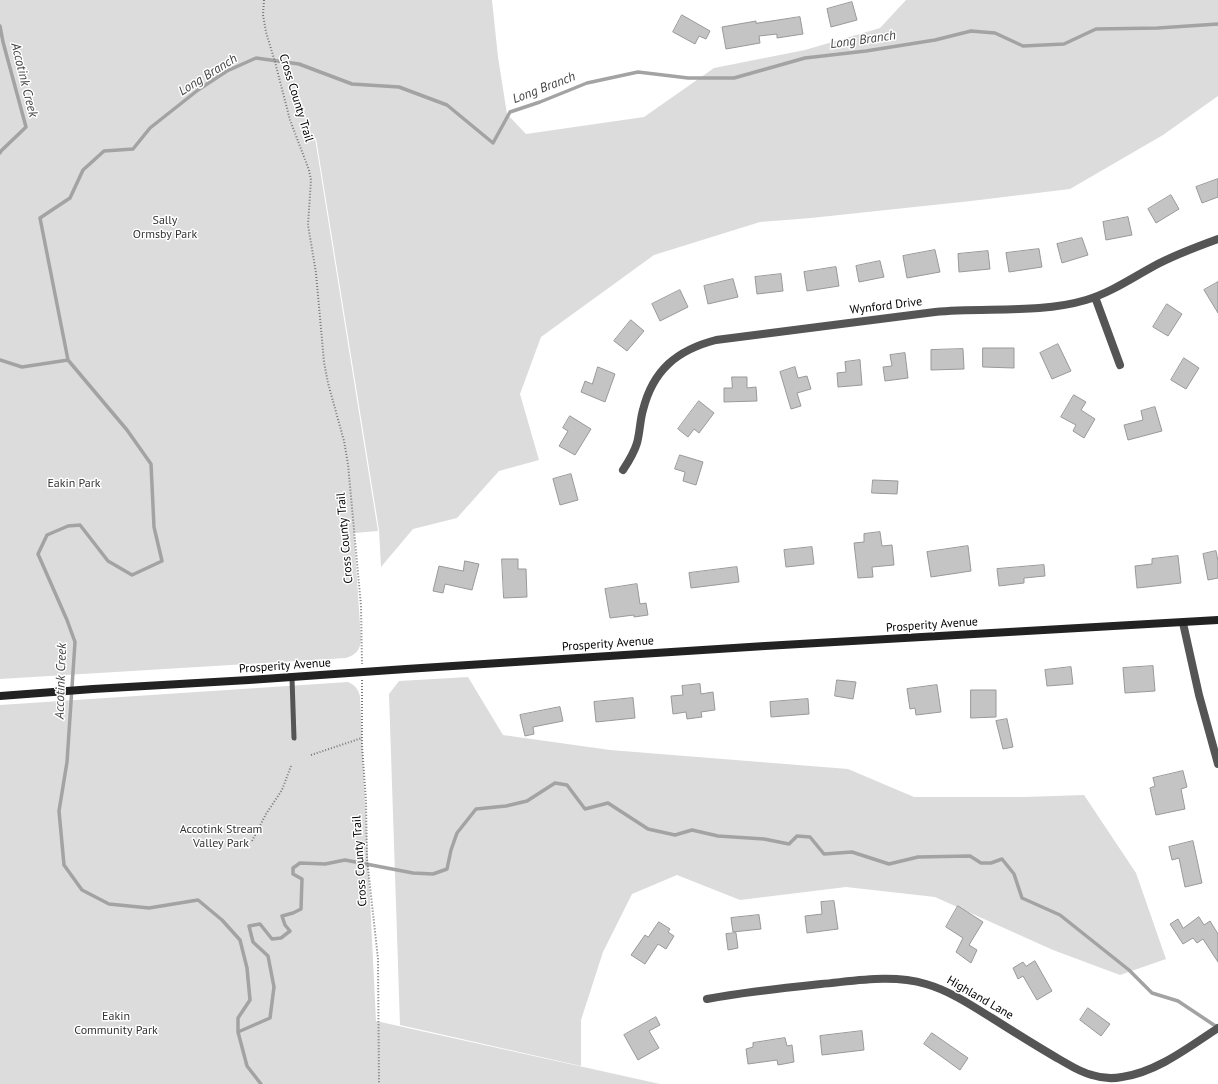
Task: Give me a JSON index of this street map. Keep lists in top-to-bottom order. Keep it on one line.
{"streets":{"main road":["Prosperity Avenue"],"street":["Wynford Drive","Highland Lane"],"path":["Cross County Trail"]},"crossings":[["Cross County Trail","Prosperity Avenue"]],"water":["Long Branch","Accotink Creek"],"parks":["Sally Ormsby Park","Eakin Park","Accotink Stream Valley Park","Eakin Community Park"]}
